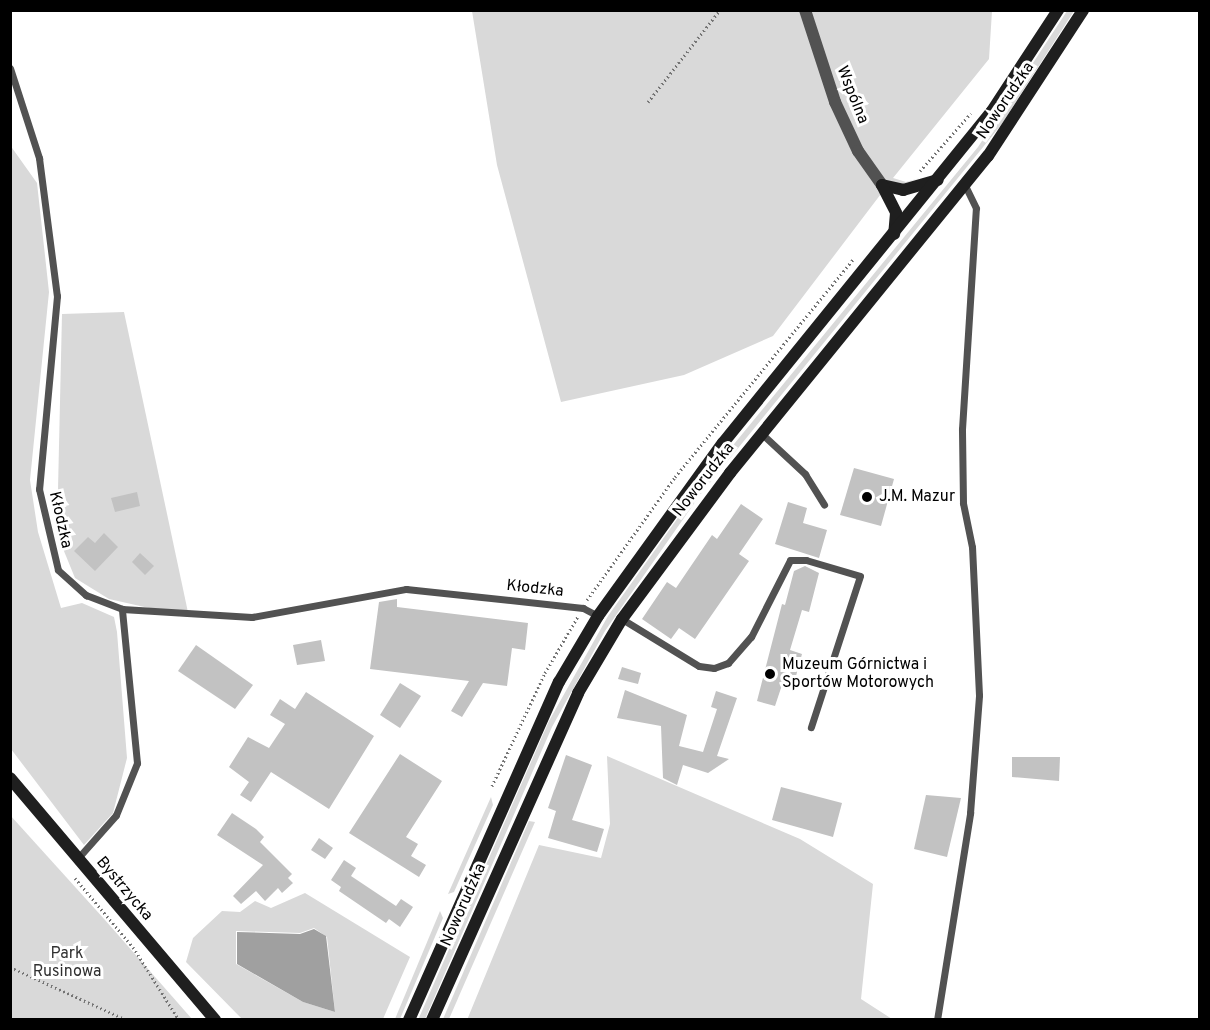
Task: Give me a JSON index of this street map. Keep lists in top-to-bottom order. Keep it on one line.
{"streets":{"main road":["Noworudzka","Bystrzycka"],"street":["Wspólna"],"lane":["Kłodzka"]},"crossings":[["Noworudzka","Kłodzka"]],"parks":["Park Rusinowa"],"places":["J.M. Mazur","Muzeum Górnictwa i Sportów Motorowych"]}
